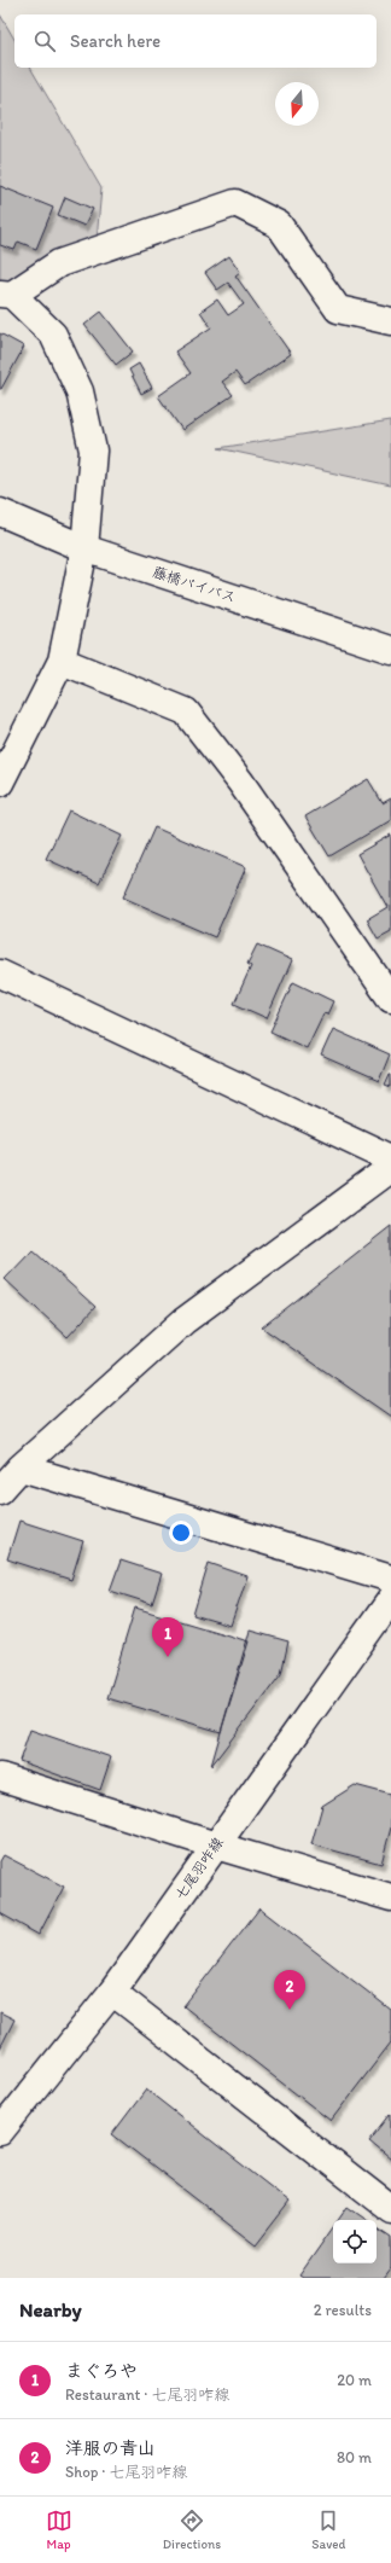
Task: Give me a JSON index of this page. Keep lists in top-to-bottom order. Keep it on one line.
{"streets":{"main road":["藤橋バイパス","七尾羽咋線"]},"north":"bottom","page":{"search":"Search here","pins":["1","2"],"heading":["Nearby","2 results"],"list":[{"mark":"1","name":"まぐろや","note":"Restaurant · 七尾羽咋線","value":"20 m"},{"mark":"2","name":"洋服の青山","note":"Shop · 七尾羽咋線","value":"80 m"}],"nav":["Map","Directions","Saved"]}}
